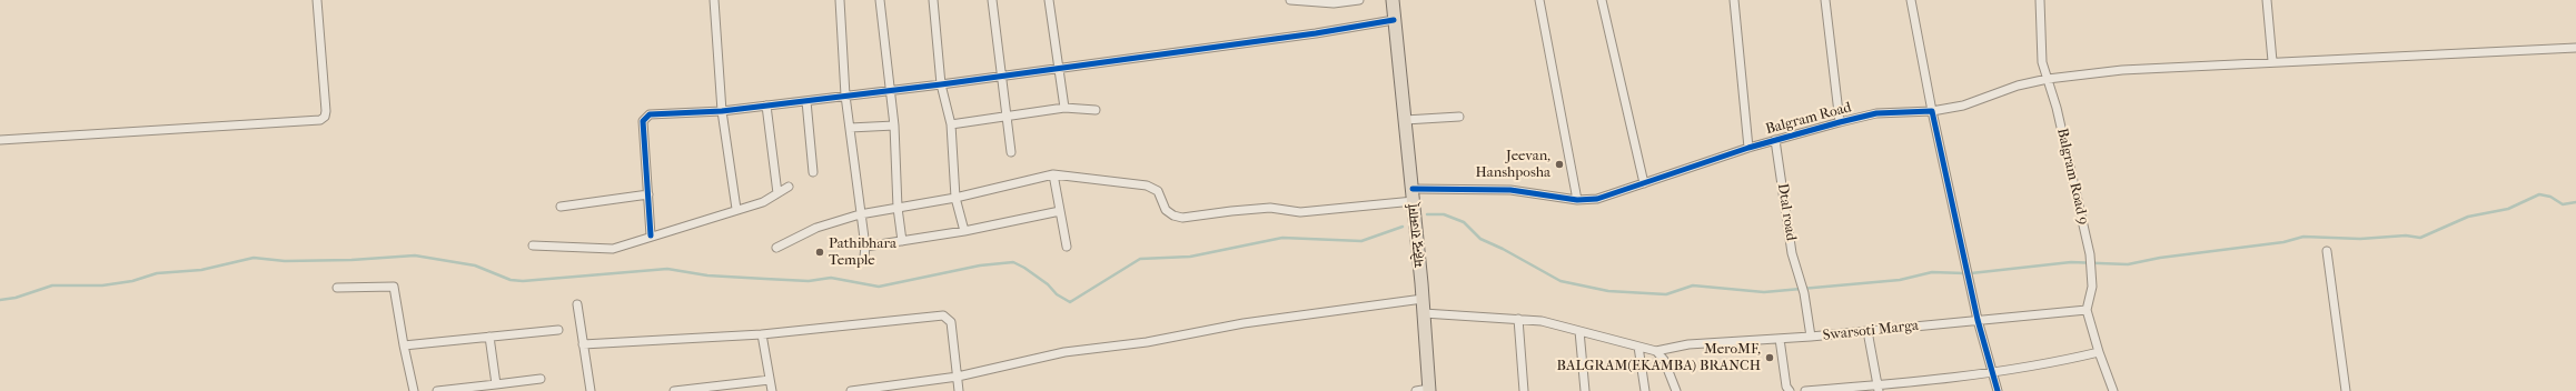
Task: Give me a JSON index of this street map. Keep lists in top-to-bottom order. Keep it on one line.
{"streets":{"highway":["महेन्द्र राज्मार्ग्"],"street":["Balgram Road","Balgram Road 9","Dtal road","Swarsoti Marga"]},"crossings":[["Balgram Road","Balgram Road 9"],["Balgram Road","Dtal road"],["Balgram Road","महेन्द्र राज्मार्ग्"],["Balgram Road 9","Swarsoti Marga"],["Dtal road","Swarsoti Marga"]],"places":["Jeevan, Hanshposha","Pathibhara Temple","MeroMF, BALGRAM(EKAMBA) BRANCH"]}
